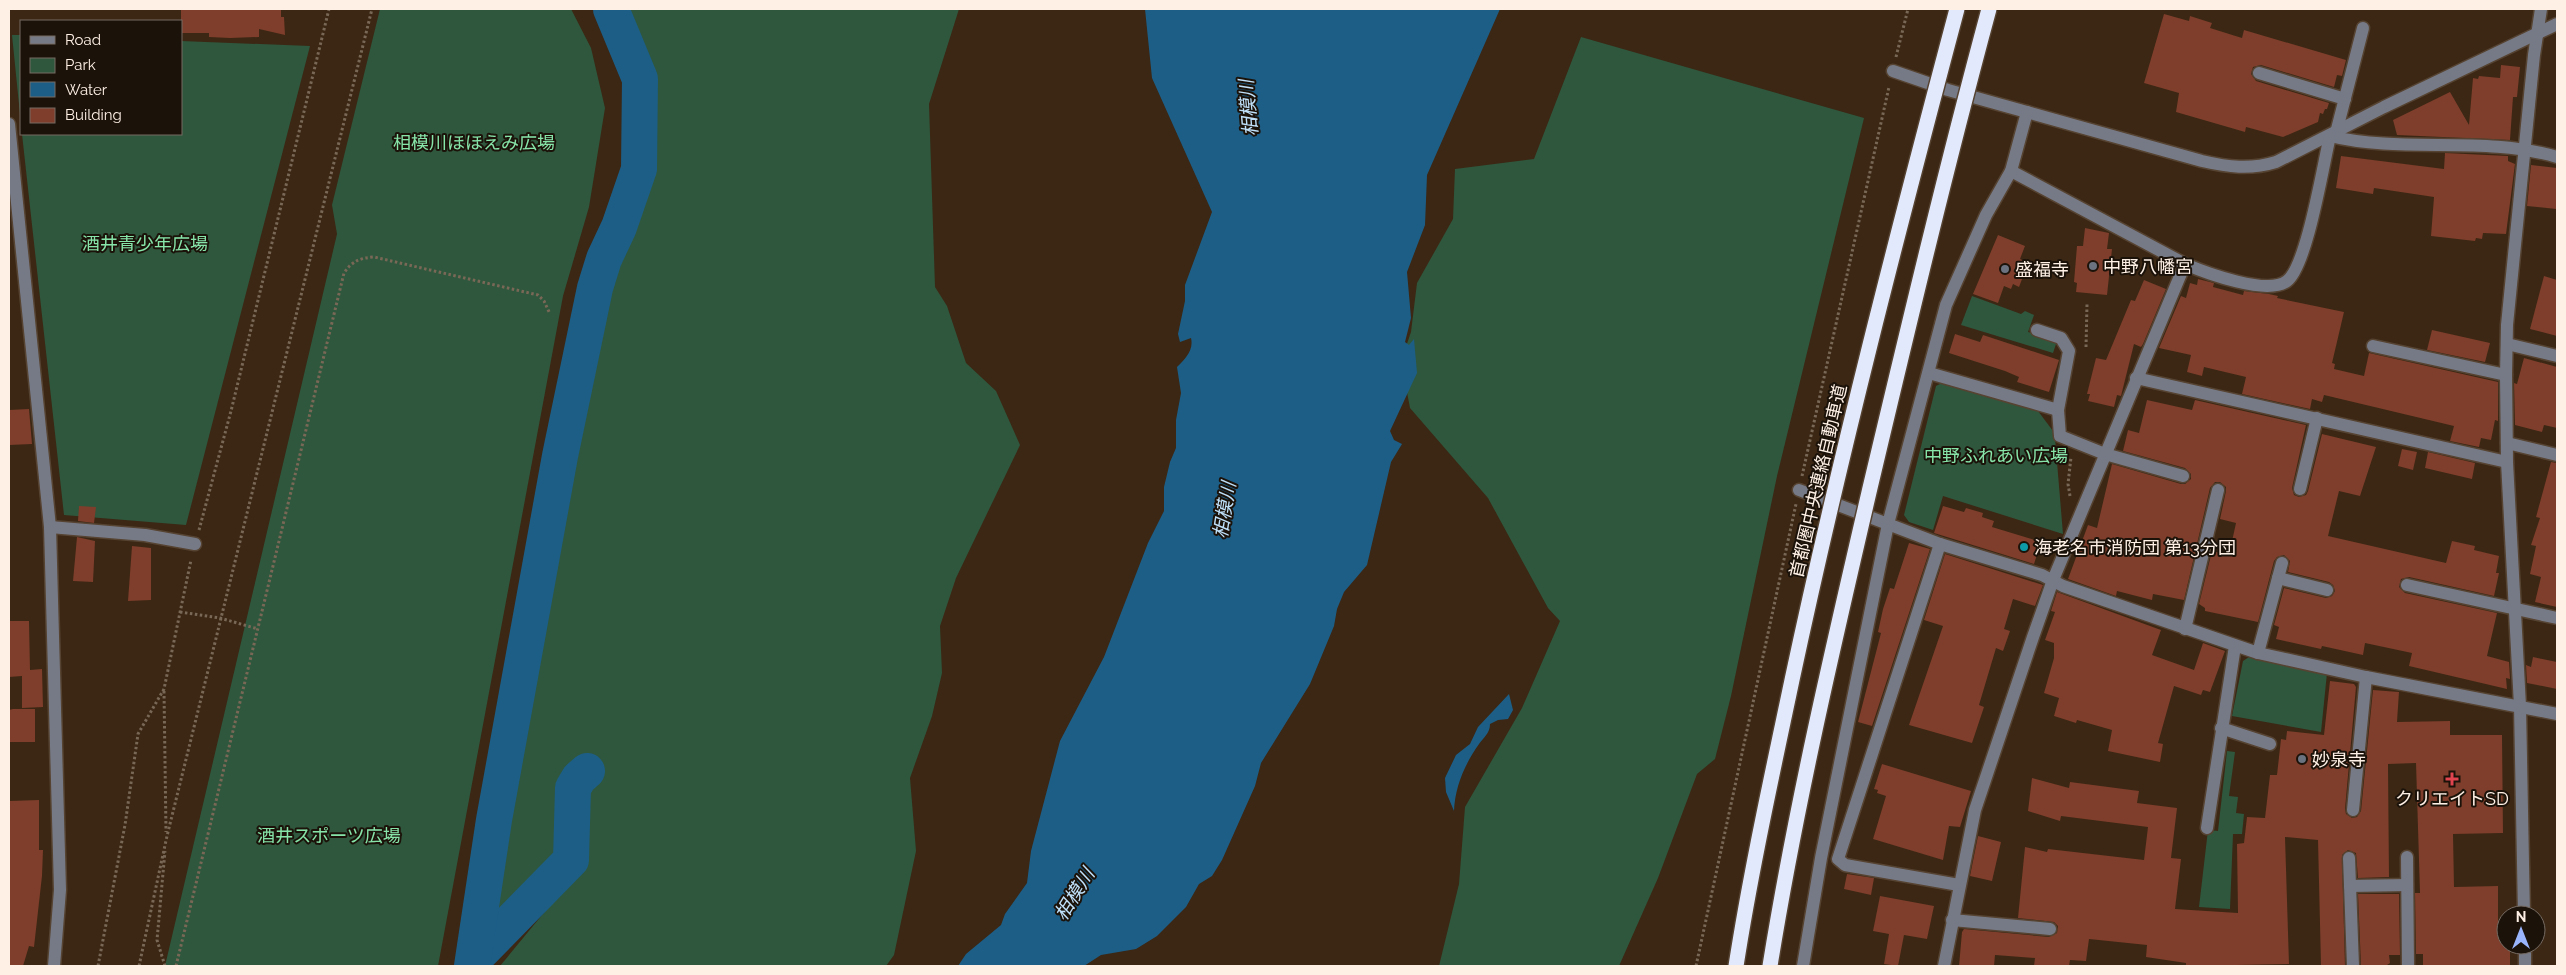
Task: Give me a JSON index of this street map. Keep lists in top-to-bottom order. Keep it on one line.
{"streets":{"highway":["首都圏中央連絡自動車道"]},"water":["相模川"],"parks":["相模川ほほえみ広場","酒井青少年広場","中野ふれあい広場","酒井スポーツ広場"],"places":{"other":["中野八幡宮","盛福寺","海老名市消防団 第13分団","妙泉寺"],"health":["クリエイトSD"]},"legend":["Road","Park","Water","Building"],"north":"top"}
